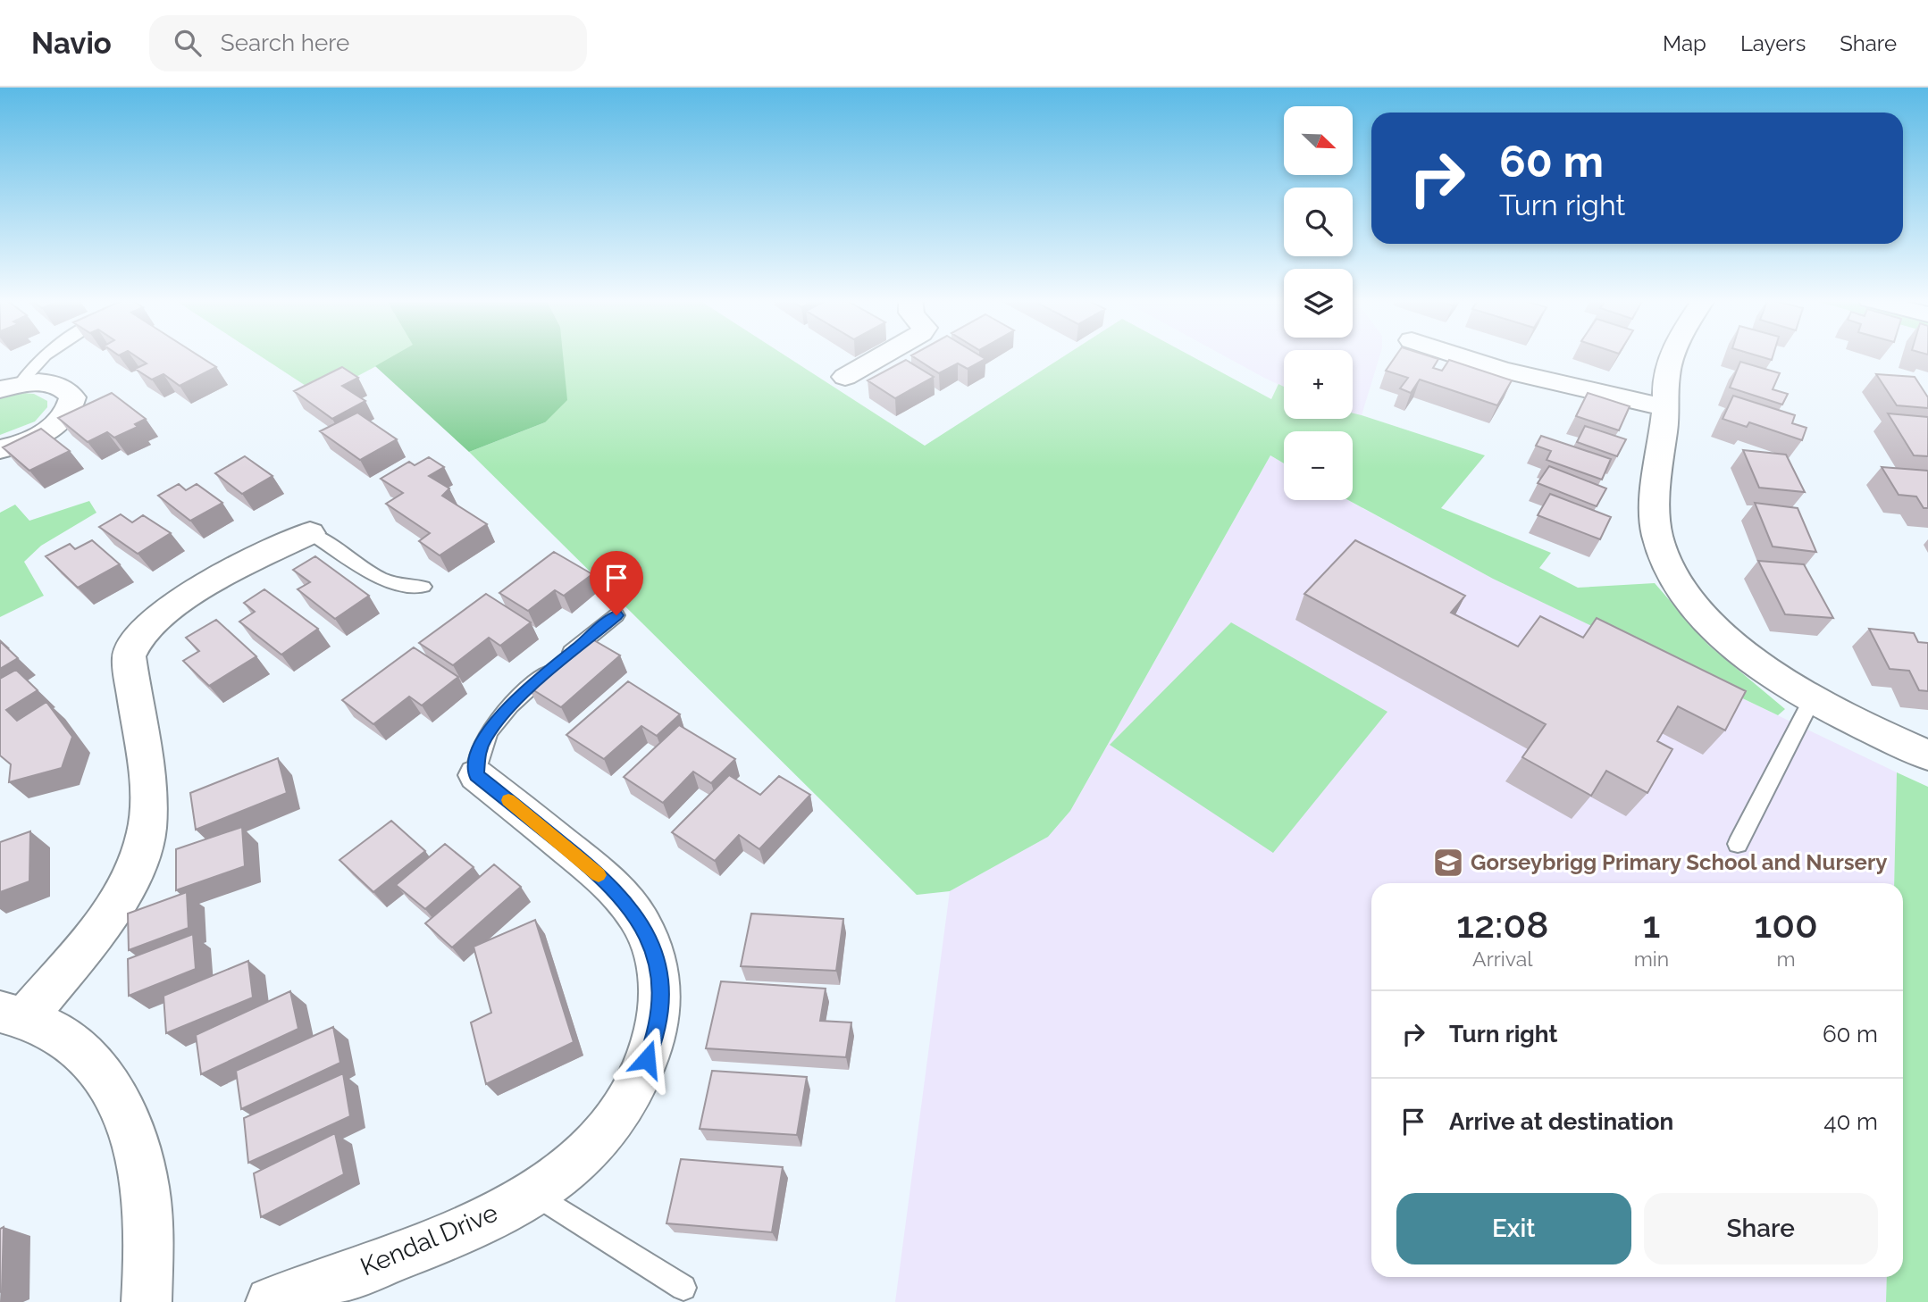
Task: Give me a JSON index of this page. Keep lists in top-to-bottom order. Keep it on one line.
{"streets":{"street":["Kendal Drive"]},"places":{"school or university":["Gorseybrigg Primary School and Nursery"]},"north":"bottom right","page":{"header":"Navio","search":"Search here","nav":["Map","Layers","Share"],"map_buttons":["+","−"],"turn":["60 m","Turn right"],"eta":["12:08","Arrival","1","min","100","m"],"list":[{"name":"Turn right","value":"60 m"},{"name":"Arrive at destination","value":"40 m"}],"buttons":["Exit","Share"]}}
